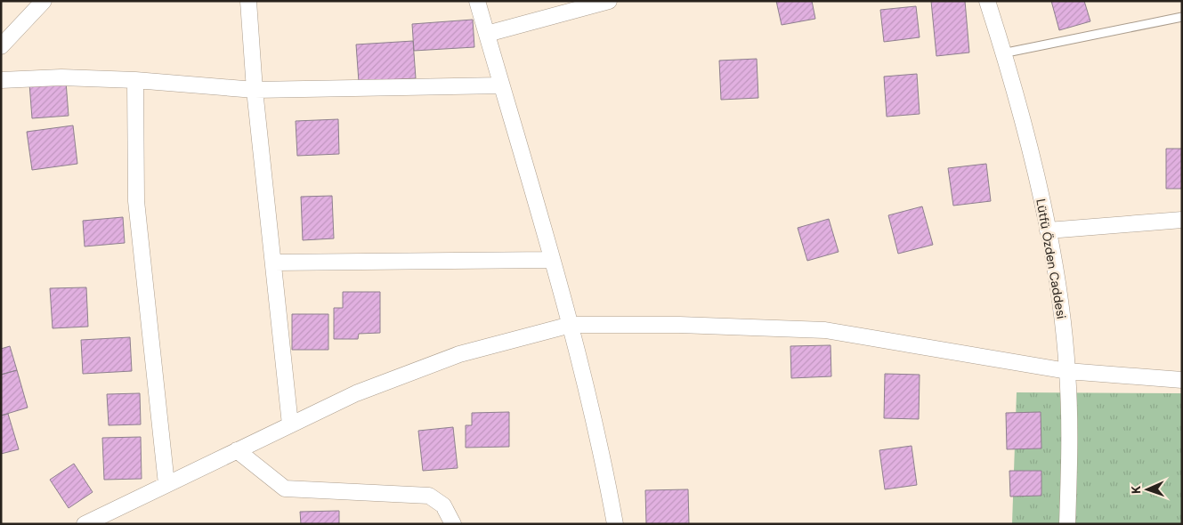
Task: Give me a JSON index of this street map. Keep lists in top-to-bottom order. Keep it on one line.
{"streets":{"street":["Lütfü Özden Caddesi"]},"north":"left"}
